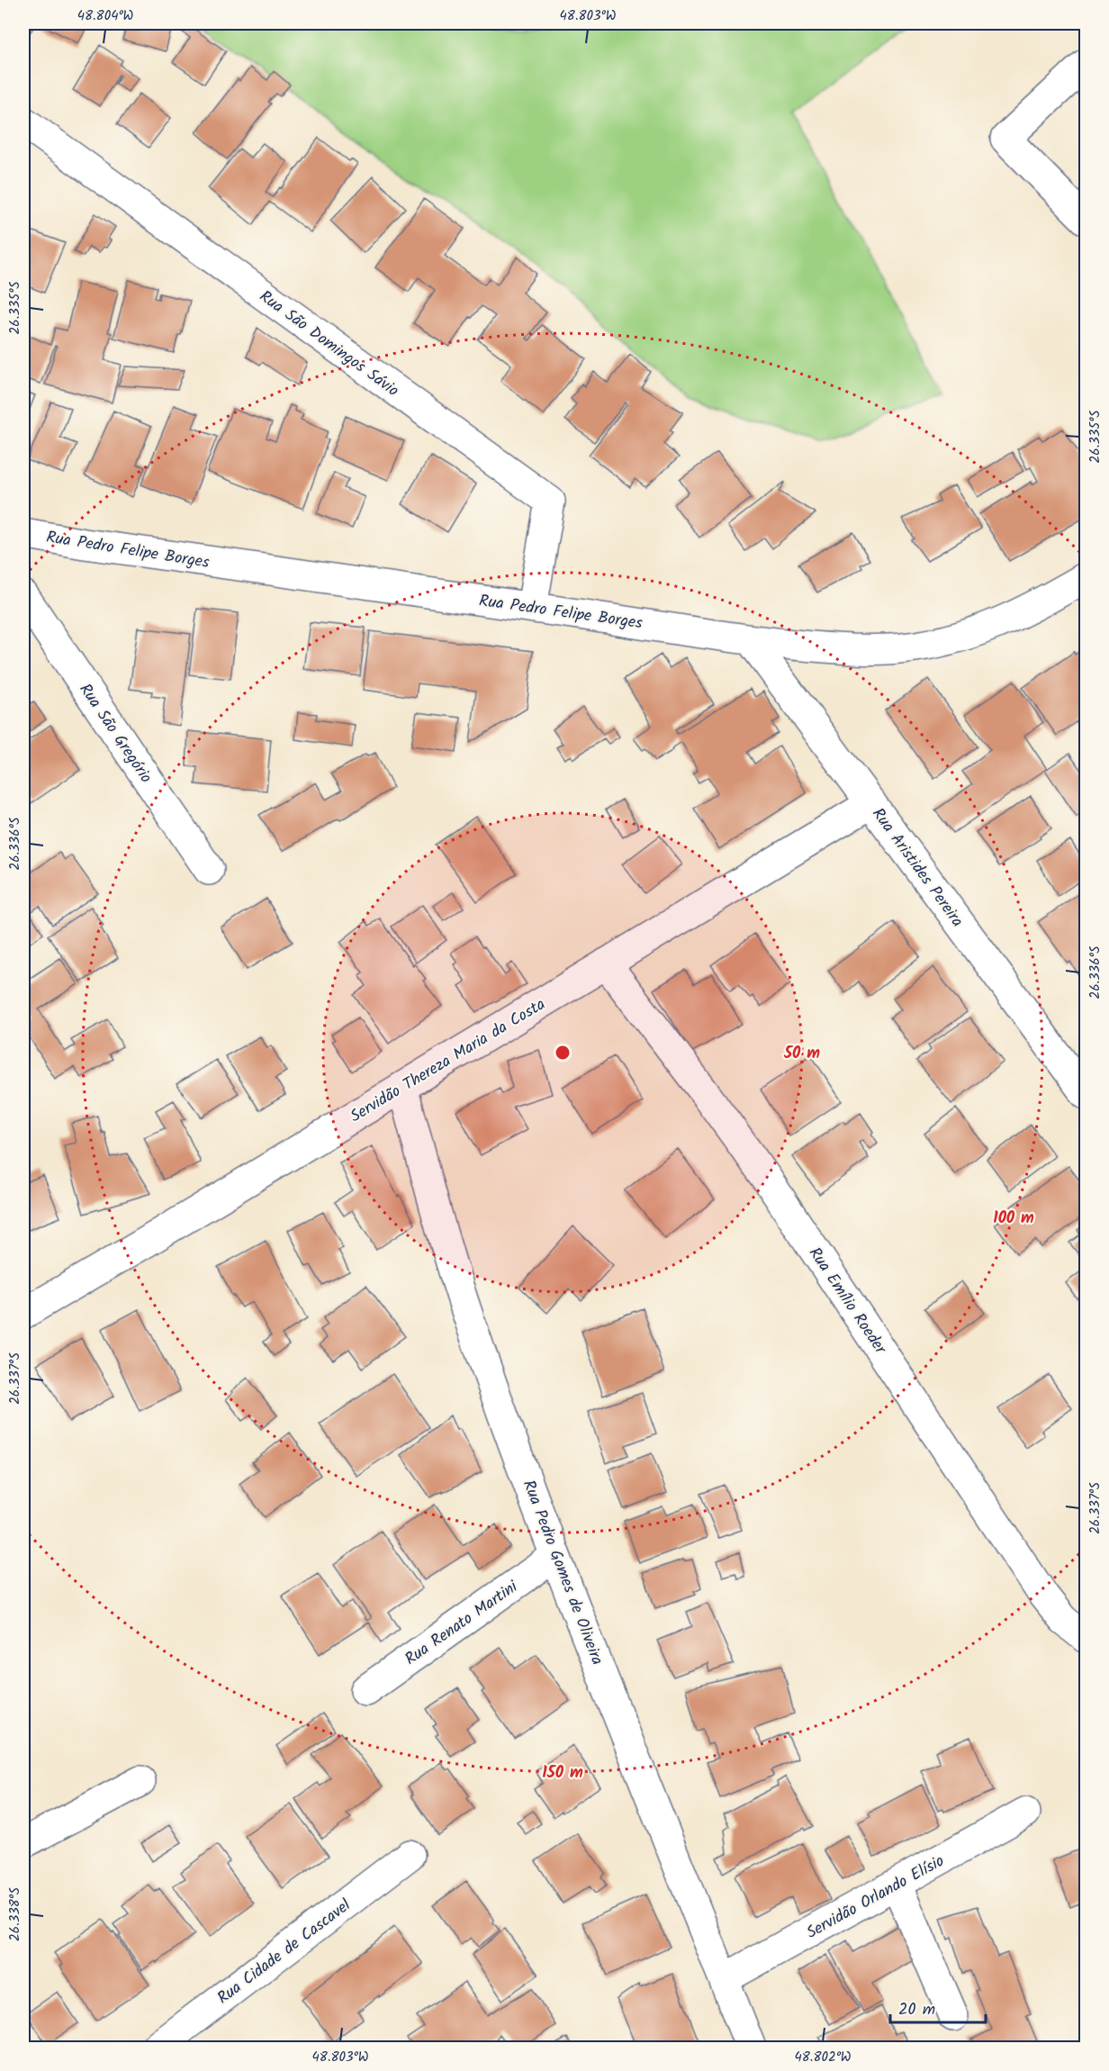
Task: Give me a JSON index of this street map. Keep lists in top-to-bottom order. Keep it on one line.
{"streets":{"street":["Rua São Domingos Sávio","Rua Pedro Felipe Borges","Rua São Gregório","Rua Aristides Pereira","Servidão Thereza Maria da Costa","Rua Emílio Roeder","Rua Pedro Gomes de Oliveira","Rua Renato Martini","Servidão Orlando Elísio","Rua Cidade de Cascavel"]},"crossings":[["Rua São Domingos Sávio","Rua Pedro Felipe Borges"],["Rua Pedro Felipe Borges","Rua Aristides Pereira"],["Rua Aristides Pereira","Servidão Thereza Maria da Costa"],["Servidão Thereza Maria da Costa","Rua Emílio Roeder"],["Servidão Thereza Maria da Costa","Rua Pedro Gomes de Oliveira"],["Rua Pedro Gomes de Oliveira","Rua Renato Martini"],["Rua Pedro Gomes de Oliveira","Servidão Orlando Elísio"]],"scale_bar":"20 m","coordinates":["48.804°W","48.803°W","26.335°S","26.336°S","26.337°S","26.338°S","48.802°W"],"rings":["50 m","100 m","150 m"]}
